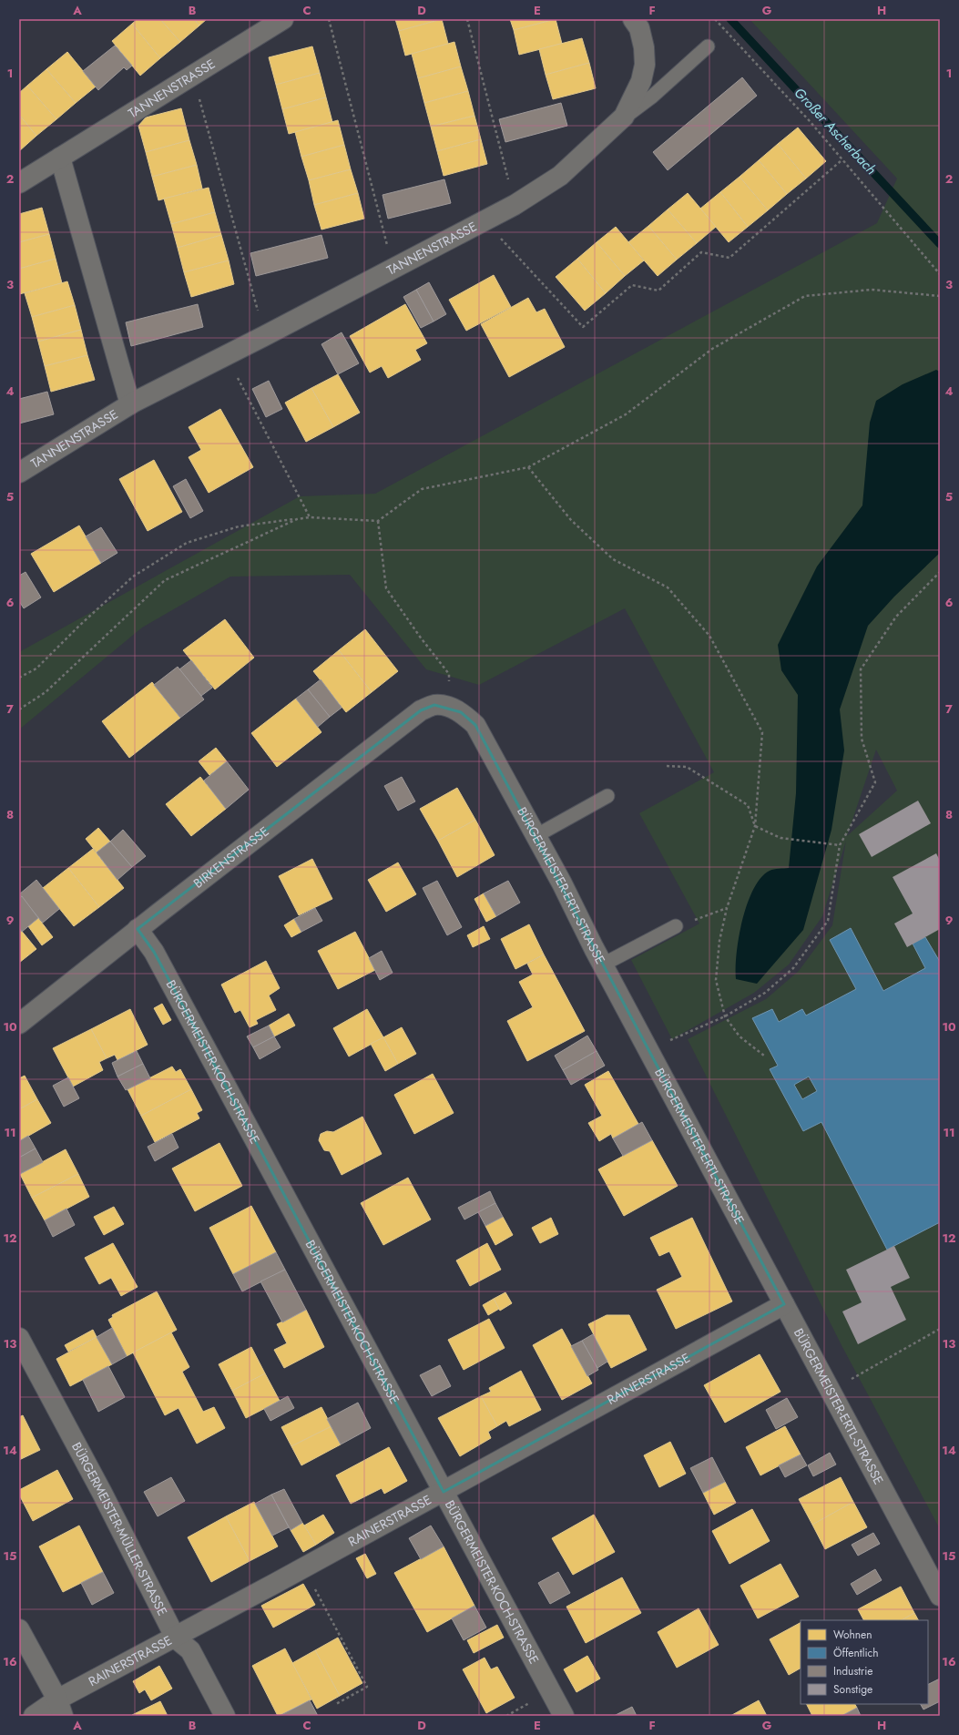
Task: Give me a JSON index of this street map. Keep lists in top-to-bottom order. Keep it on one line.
{"streets":{"street":["TANNENSTRASSE","BIRKENSTRASSE","BÜRGERMEISTER-ERTL-STRASSE","BÜRGERMEISTER-KOCH-STRASSE","RAINERSTRASSE","BÜRGERMEISTER-MÜLLER-STRASSE"]},"crossings":[["BIRKENSTRASSE","BÜRGERMEISTER-ERTL-STRASSE"],["BIRKENSTRASSE","BÜRGERMEISTER-KOCH-STRASSE"],["BÜRGERMEISTER-ERTL-STRASSE","RAINERSTRASSE"],["BÜRGERMEISTER-KOCH-STRASSE","RAINERSTRASSE"],["RAINERSTRASSE","BÜRGERMEISTER-MÜLLER-STRASSE"]],"water":["Großer Ascherbach"],"legend":["Wohnen","Öffentlich","Industrie","Sonstige"],"grid":{"columns":["A","B","C","D","E","F","G","H"],"rows":["1","2","3","4","5","6","7","8","9","10","11","12","13","14","15","16"]}}
